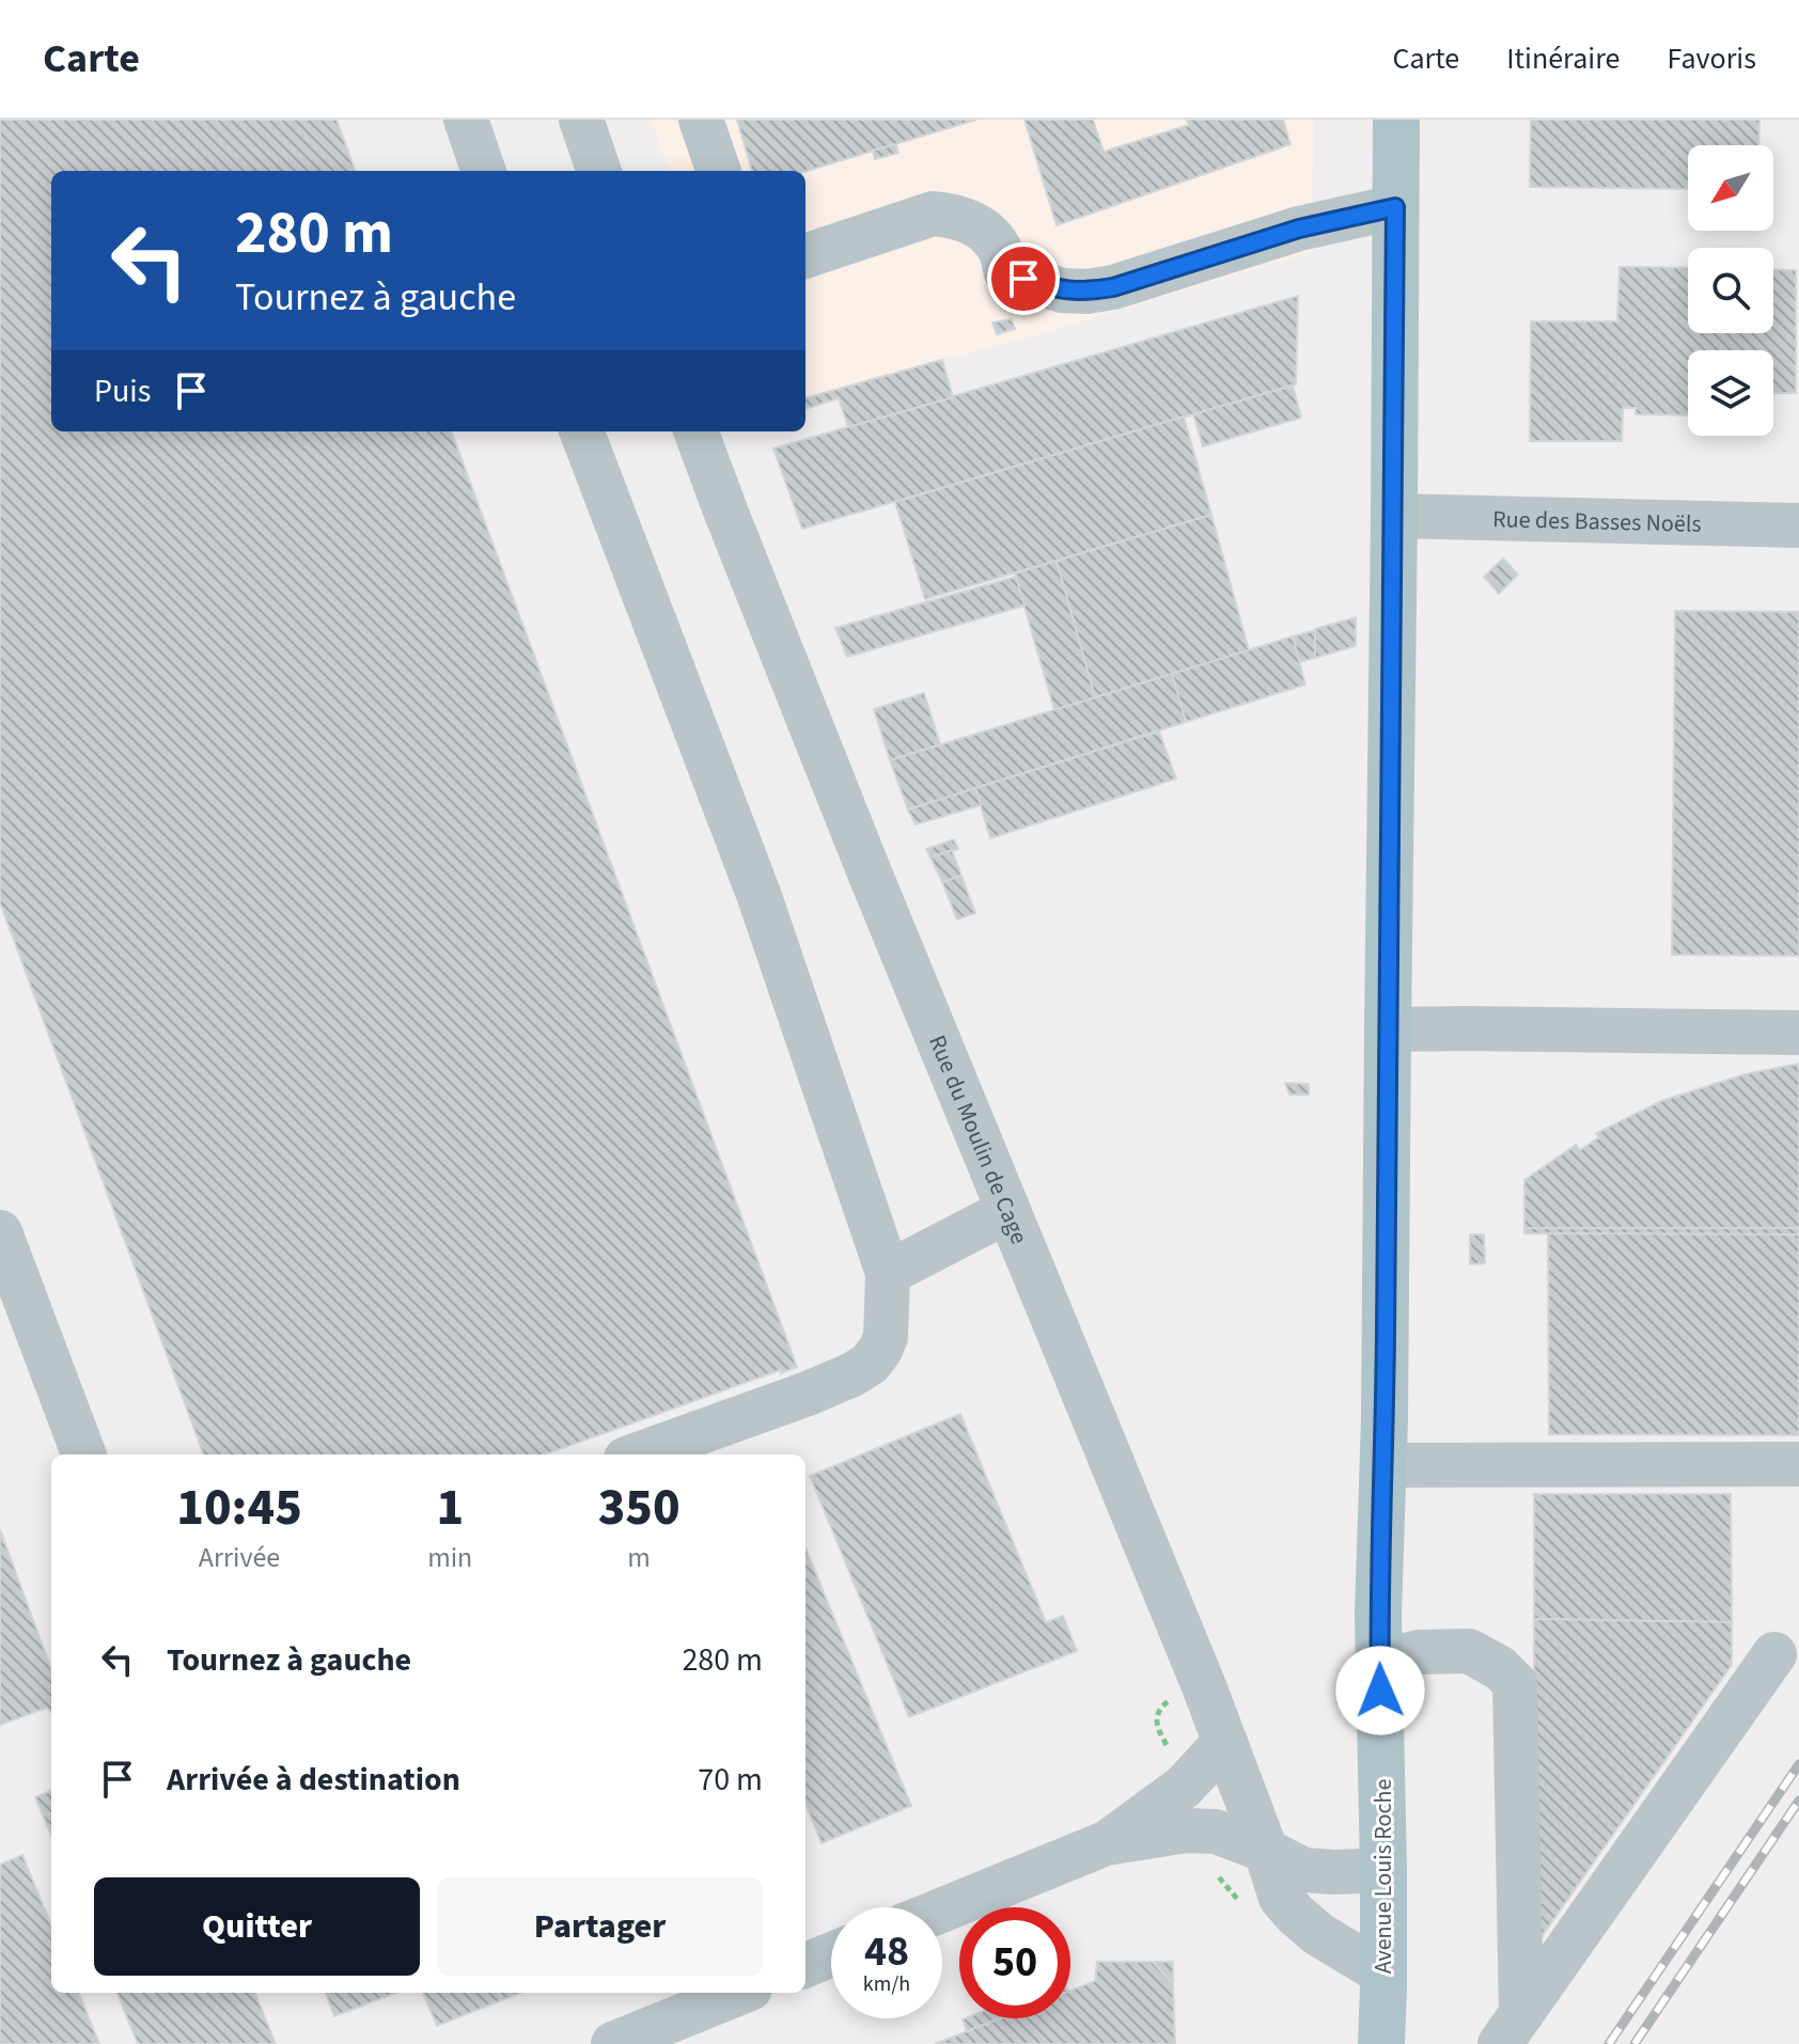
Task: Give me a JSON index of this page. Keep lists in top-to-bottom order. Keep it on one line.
{"streets":{"main road":["Avenue Louis Roche"],"street":["Rue des Basses Noëls","Rue du Moulin de Cage"]},"crossings":[["Rue des Basses Noëls","Avenue Louis Roche"],["Rue du Moulin de Cage","Avenue Louis Roche"]],"north":"bottom left","page":{"header":"Carte","nav":["Carte","Itinéraire","Favoris"],"turn":["280 m","Tournez à gauche"],"then":"Puis","eta":["10:45","Arrivée","1","min","350","m"],"list":[{"name":"Tournez à gauche","value":"280 m"},{"name":"Arrivée à destination","value":"70 m"}],"buttons":["Quitter","Partager"],"speed":"48 km/h","limit":"50"}}
